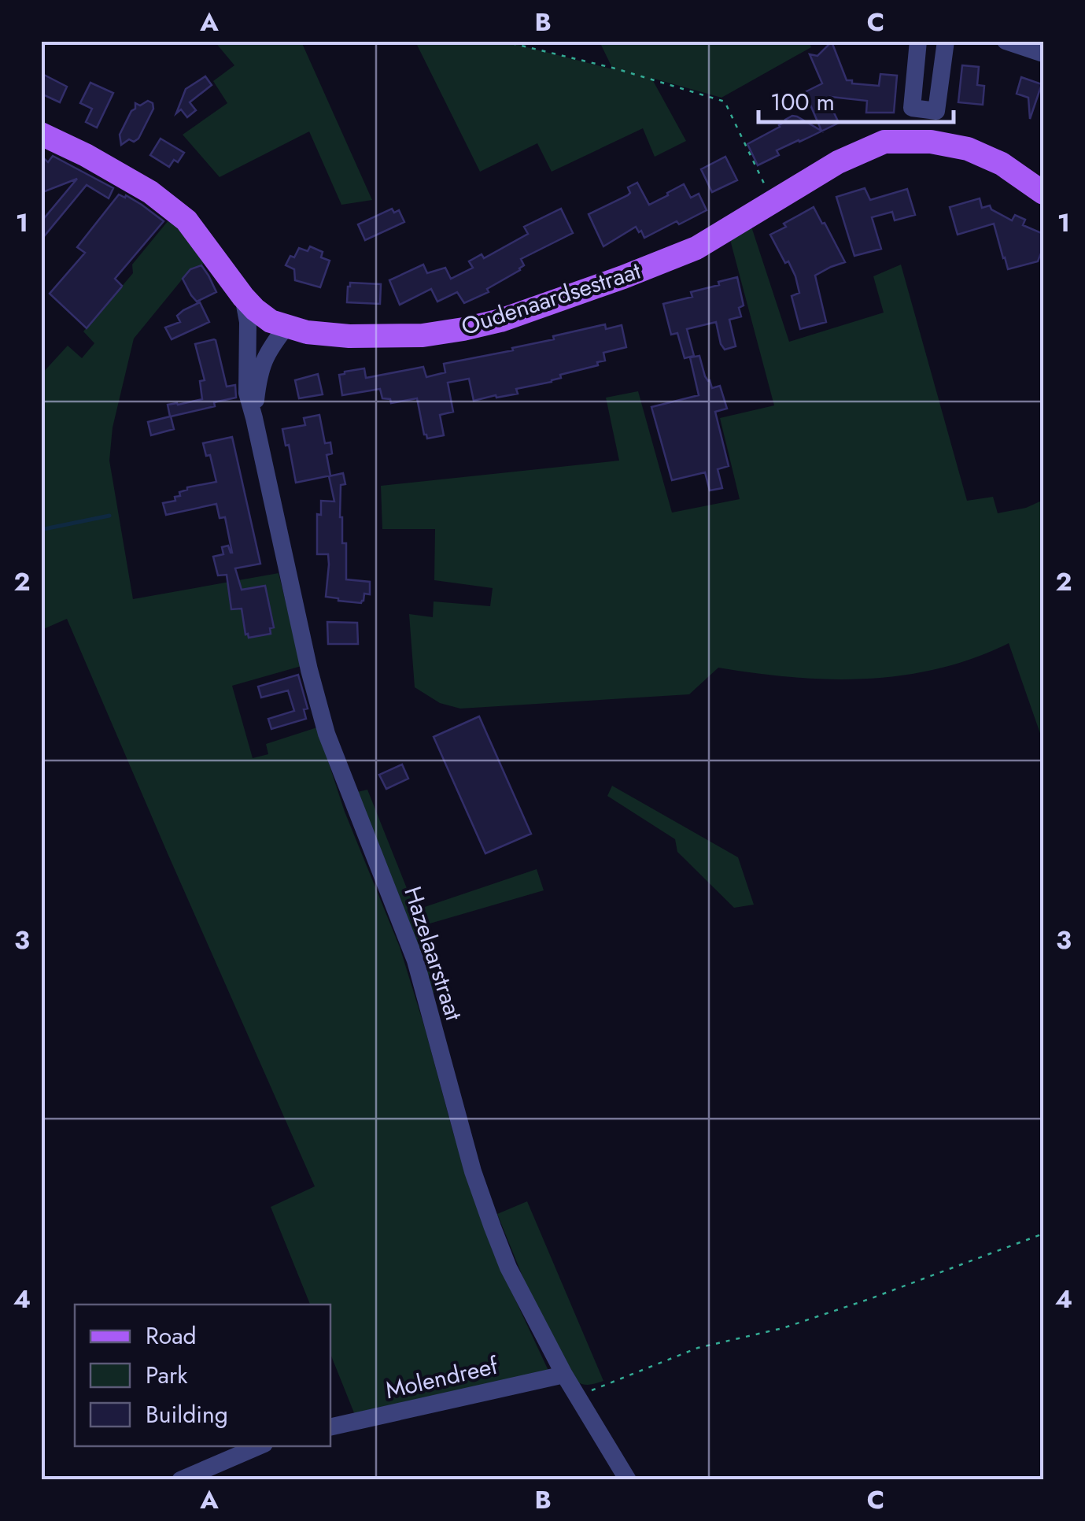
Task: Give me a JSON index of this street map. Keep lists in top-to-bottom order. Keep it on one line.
{"streets":{"main road":["Oudenaardsestraat"],"street":["Hazelaarstraat","Molendreef"]},"crossings":[["Oudenaardsestraat","Hazelaarstraat"],["Hazelaarstraat","Molendreef"]],"legend":["Road","Park","Building"],"scale_bar":"100 m","grid":{"columns":["A","B","C"],"rows":["1","2","3","4"]}}
